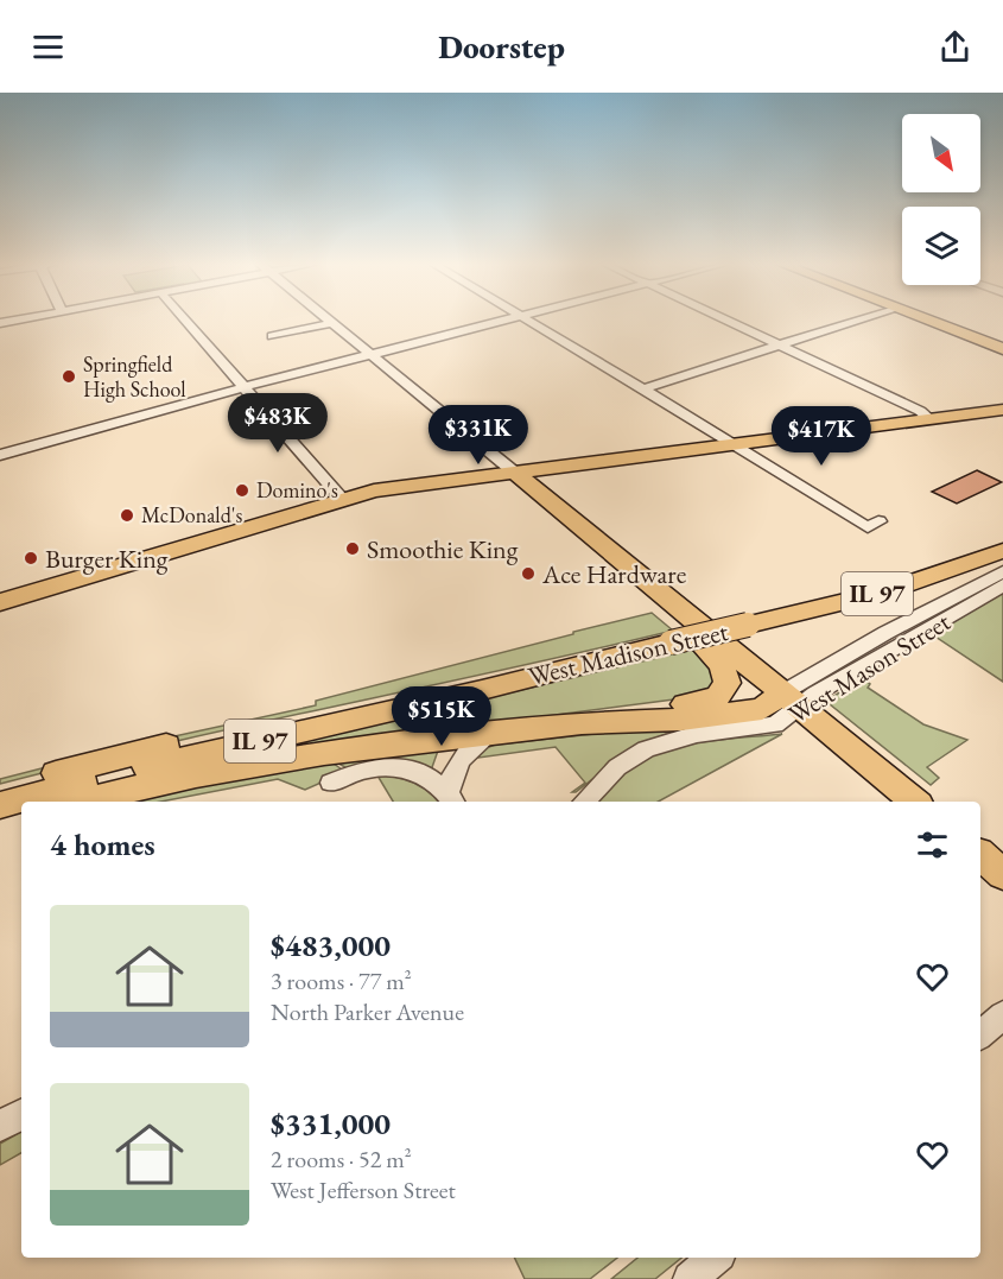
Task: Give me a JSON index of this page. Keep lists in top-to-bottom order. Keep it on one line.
{"streets":{"main road":["IL 97","West Madison Street"],"street":["West Mason Street"]},"places":["Springfield High School","Domino's","McDonald's","Smoothie King","Burger King","Ace Hardware"],"north":"bottom right","page":{"header":"Doorstep","price":["$483K","$331K","$417K","$515K"],"heading":"4 homes","list":[{"name":"$483,000","note":"3 rooms · 77 m² · North Parker Avenue"},{"name":"$331,000","note":"2 rooms · 52 m² · West Jefferson Street"}]}}
